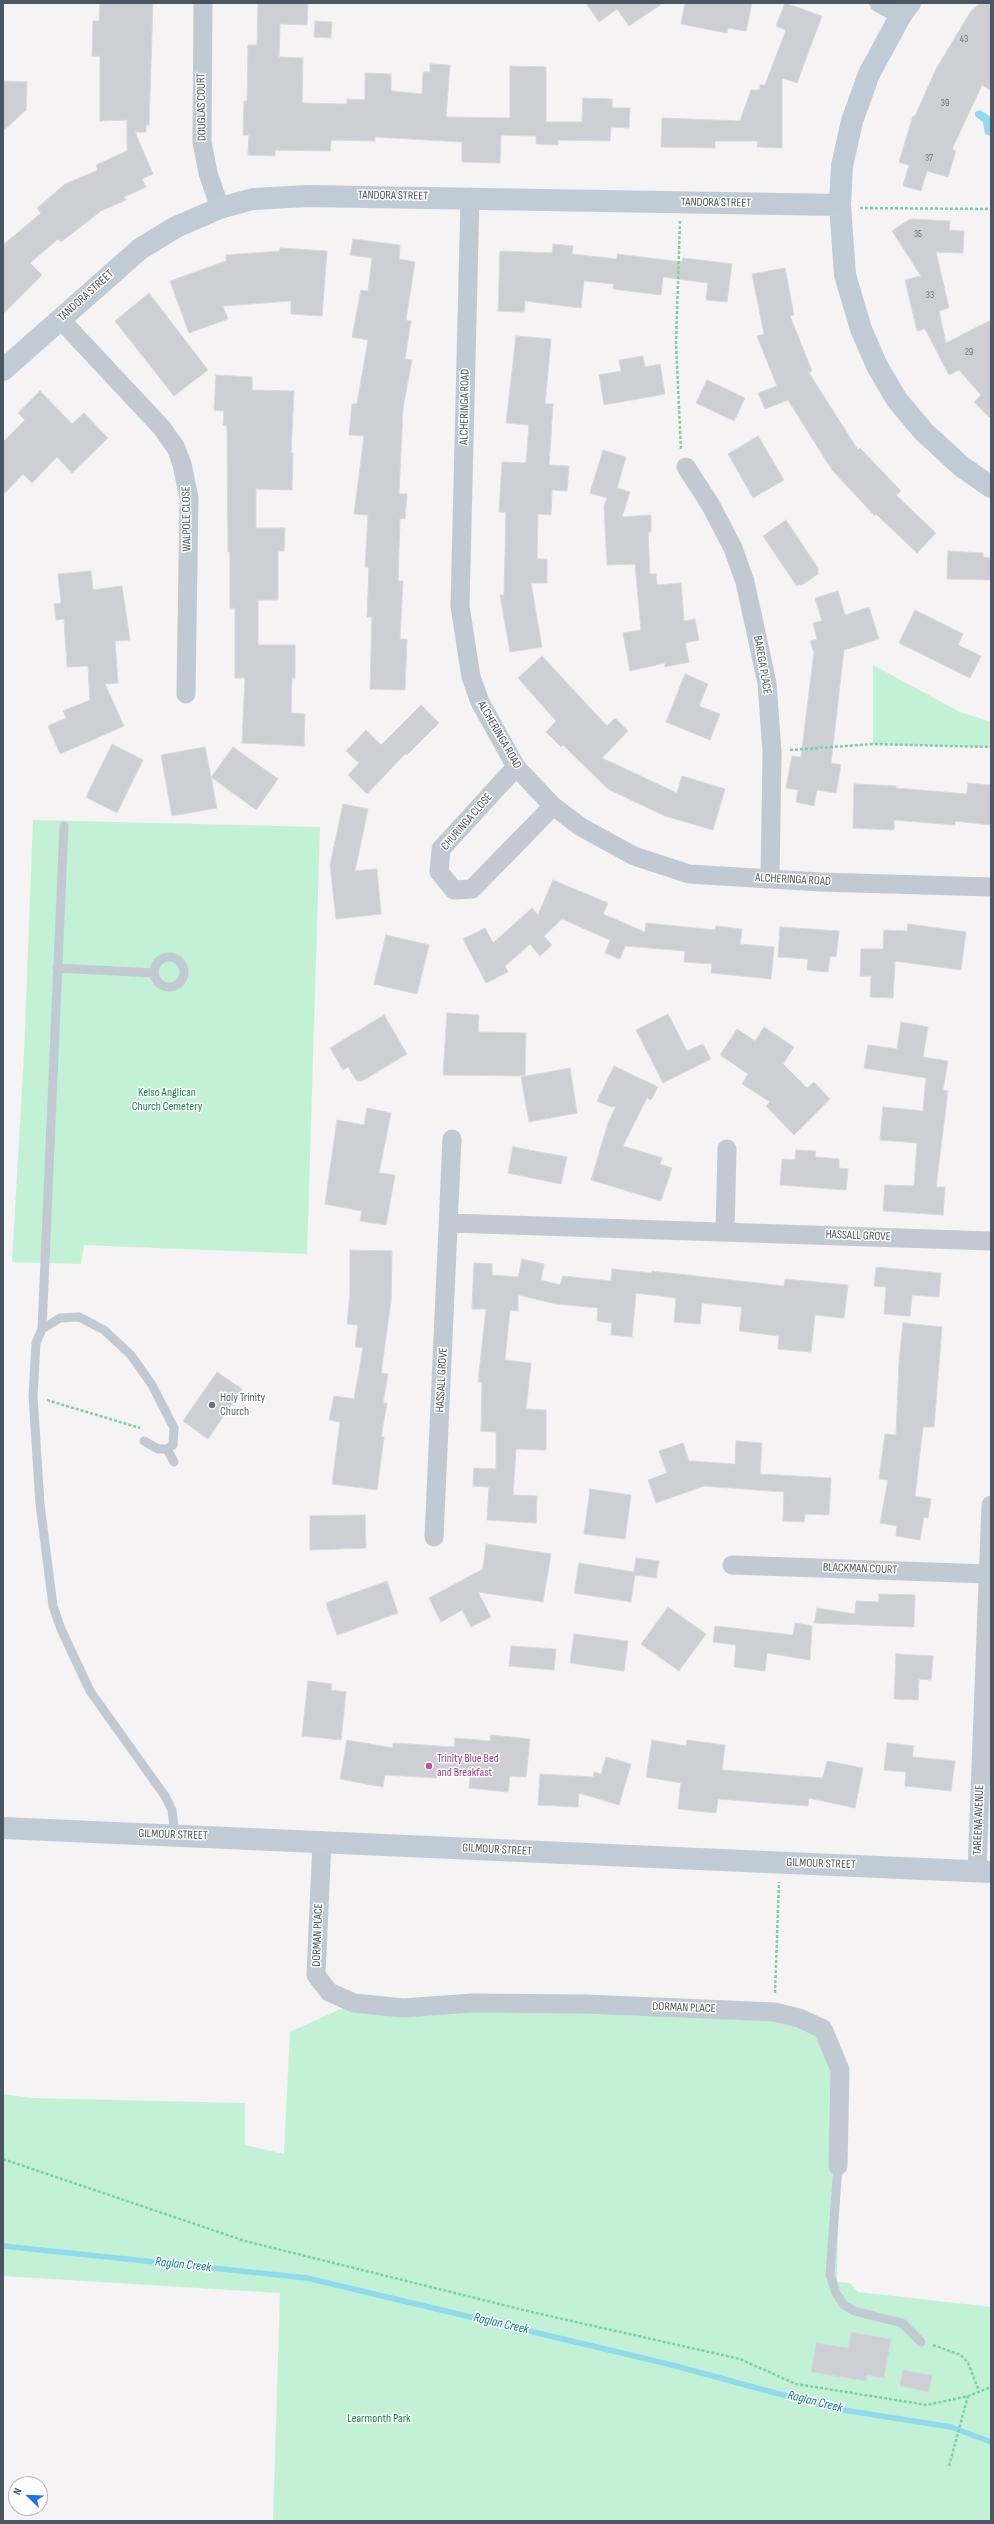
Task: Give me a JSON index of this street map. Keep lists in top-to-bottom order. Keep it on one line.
{"streets":{"street":["DOUGLAS COURT","TANDORA STREET","ALCHERINGA ROAD","WALPOLE CLOSE","BAREGA PLACE","CHURINGA CLOSE","HASSALL GROVE","BLACKMAN COURT","TAREENA AVENUE","GILMOUR STREET","DORMAN PLACE"]},"crossings":[["DOUGLAS COURT","TANDORA STREET"],["TANDORA STREET","ALCHERINGA ROAD"],["TANDORA STREET","WALPOLE CLOSE"],["ALCHERINGA ROAD","BAREGA PLACE"],["ALCHERINGA ROAD","CHURINGA CLOSE"],["BLACKMAN COURT","TAREENA AVENUE"],["TAREENA AVENUE","GILMOUR STREET"],["GILMOUR STREET","DORMAN PLACE"]],"water":["Raglan Creek"],"parks":["Kelso Anglican Church Cemetery","Learmonth Park"],"places":["Holy Trinity Church","Trinity Blue Bed and Breakfast"],"house_numbers":["43","39","37","35","33","29"],"north":"top left"}
